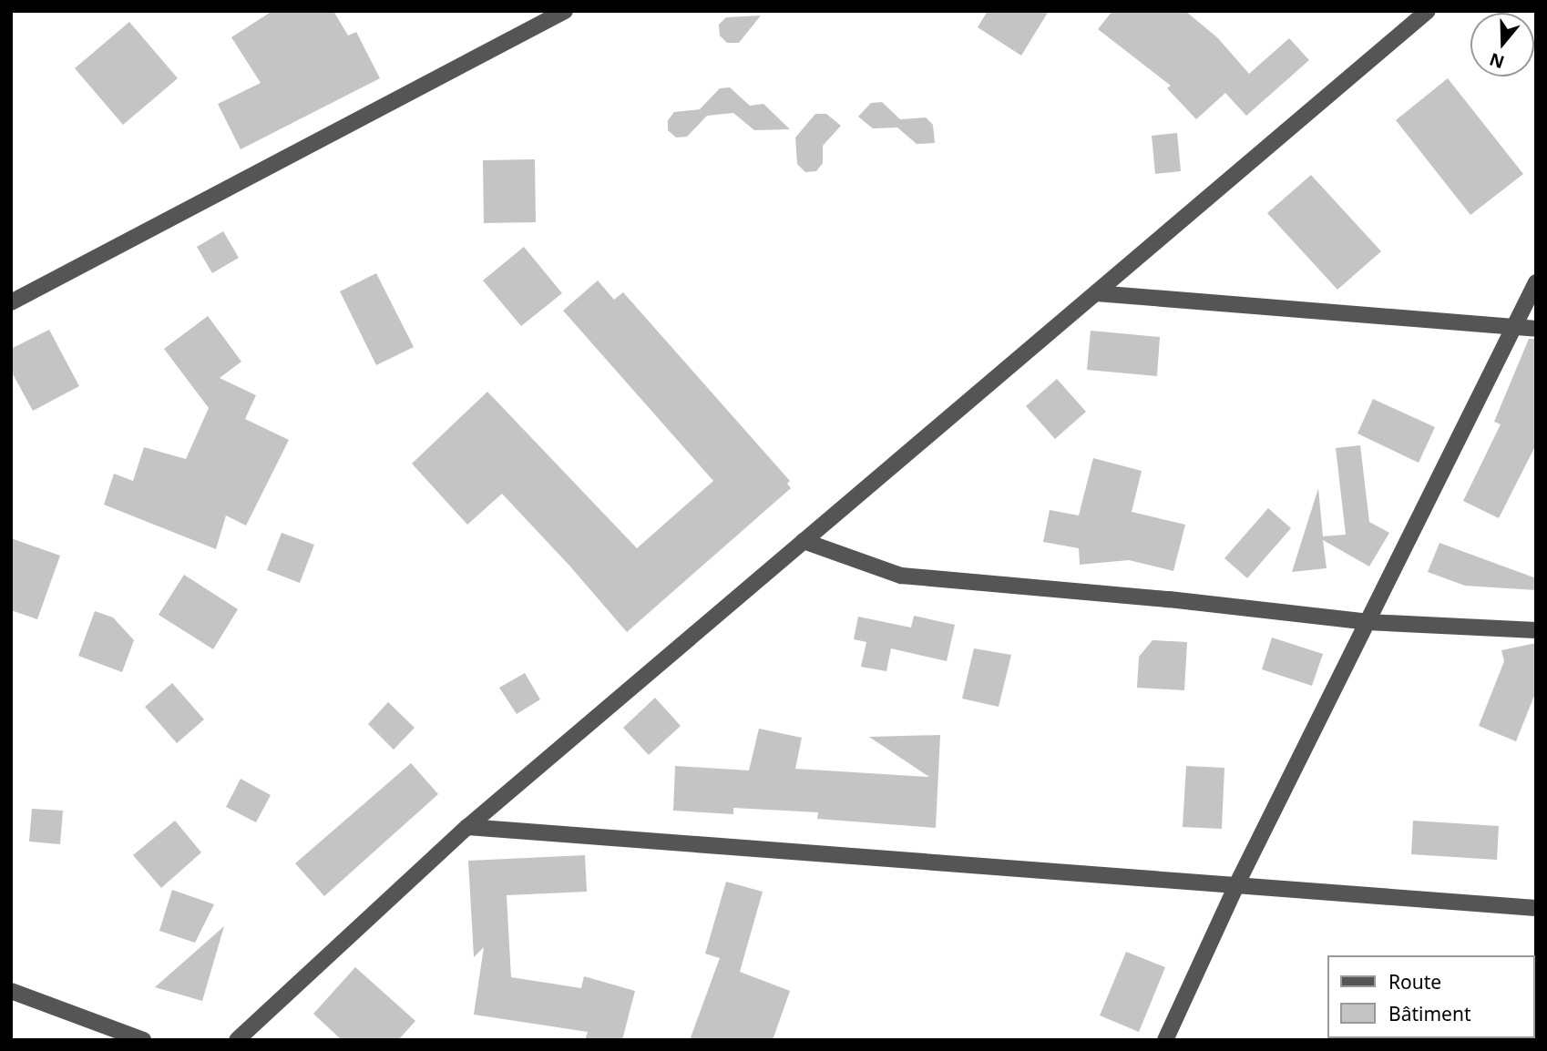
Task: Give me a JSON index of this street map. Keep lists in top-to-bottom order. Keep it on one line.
{"legend":["Route","Bâtiment"],"north":"bottom"}
